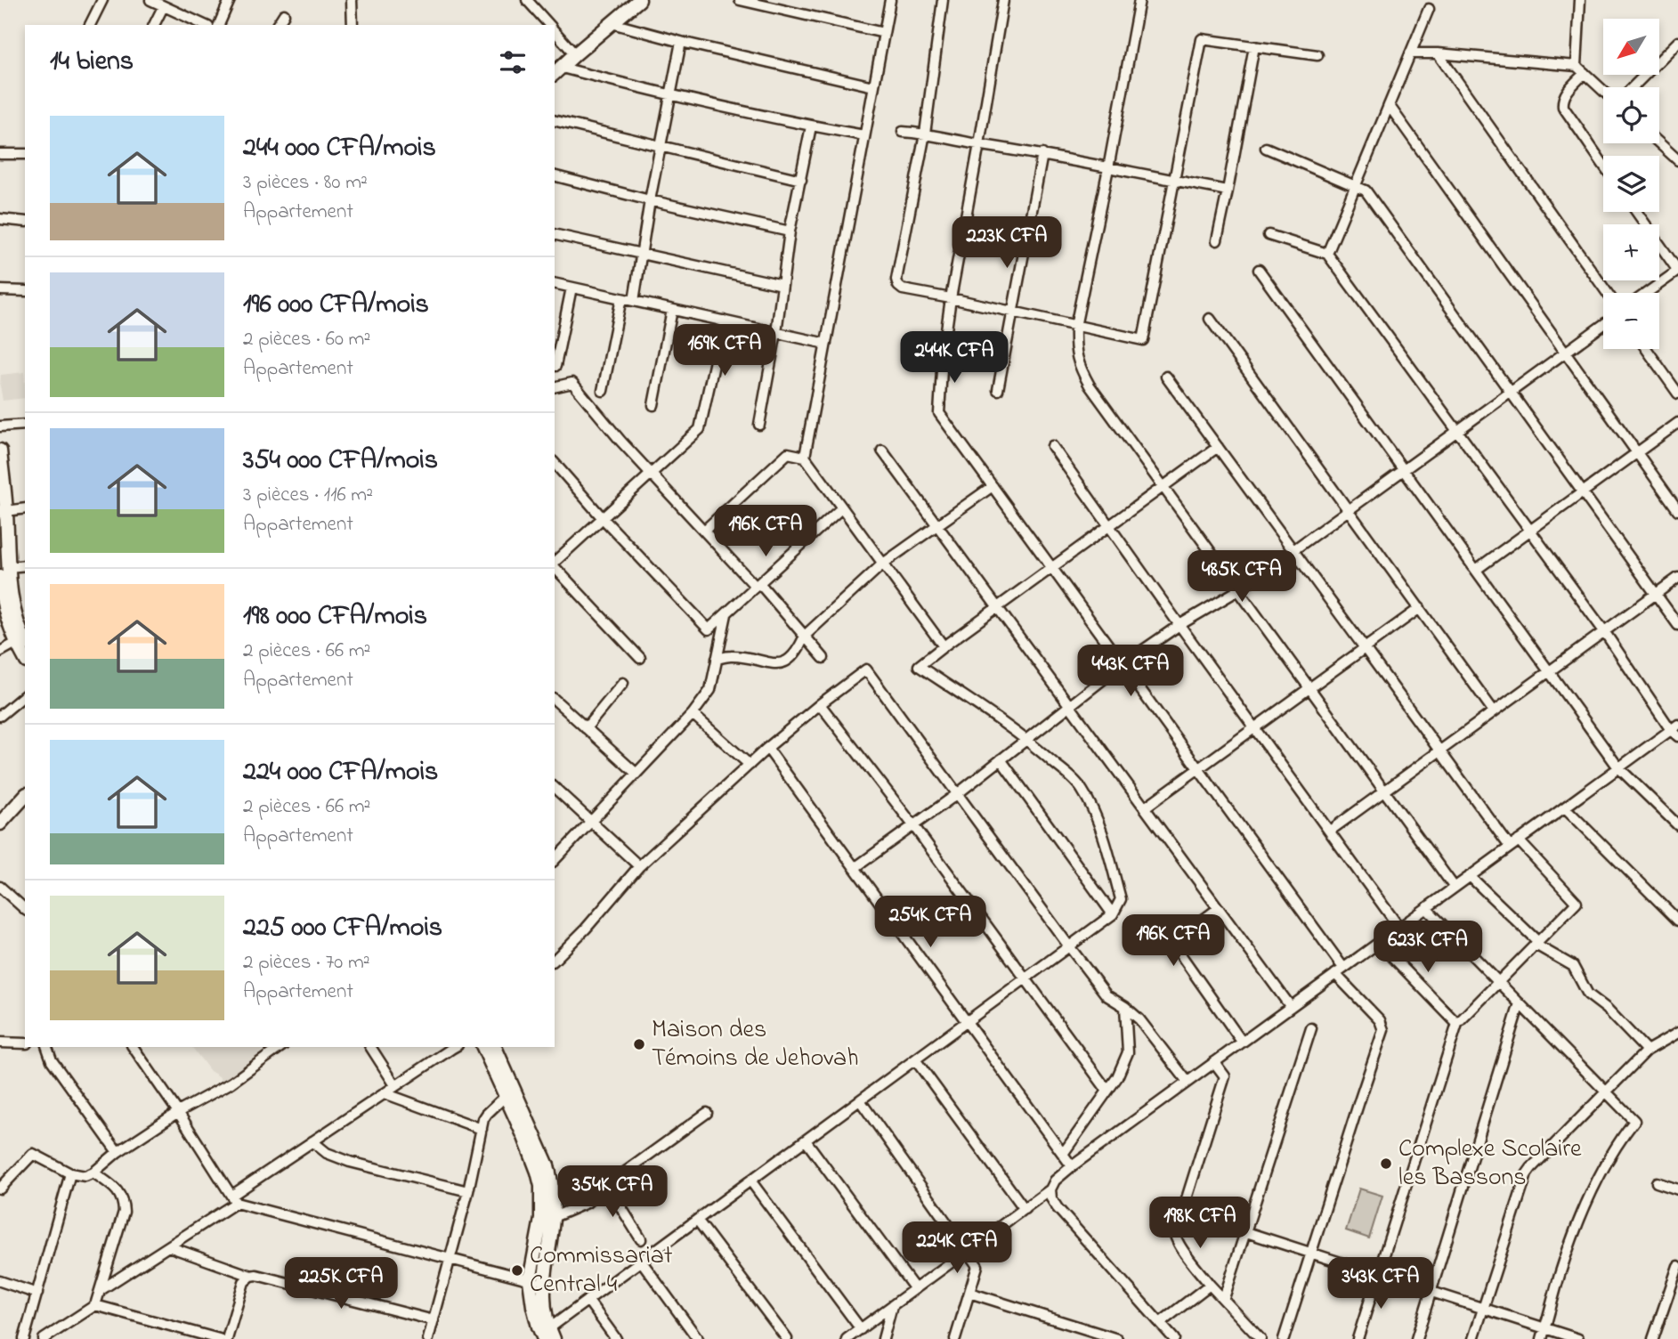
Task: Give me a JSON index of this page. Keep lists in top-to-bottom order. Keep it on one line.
{"places":["Maison des Témoins de Jehovah","Complexe Scolaire les Bassons","Commissariat Central 4"],"north":"bottom left","page":{"map_buttons":["+","−"],"heading":"14 biens","list":[{"name":"244 000 CFA/mois","note":"3 pièces · 80 m² · Appartement"},{"name":"196 000 CFA/mois","note":"2 pièces · 60 m² · Appartement"},{"name":"354 000 CFA/mois","note":"3 pièces · 116 m² · Appartement"},{"name":"198 000 CFA/mois","note":"2 pièces · 66 m² · Appartement"},{"name":"224 000 CFA/mois","note":"2 pièces · 66 m² · Appartement"},{"name":"225 000 CFA/mois","note":"2 pièces · 70 m² · Appartement"}],"price":["223K CFA","169K CFA","244K CFA","196K CFA","485K CFA","443K CFA","254K CFA","196K CFA","623K CFA","354K CFA","198K CFA","224K CFA","225K CFA","343K CFA"]}}
